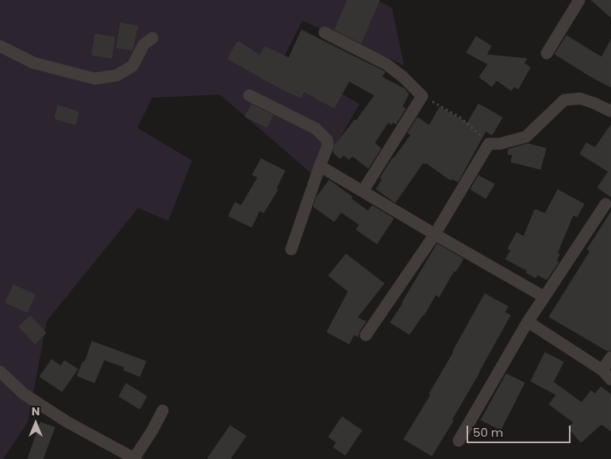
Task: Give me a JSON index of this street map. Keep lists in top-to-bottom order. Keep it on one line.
{"scale_bar":"50 m","north":"top"}
